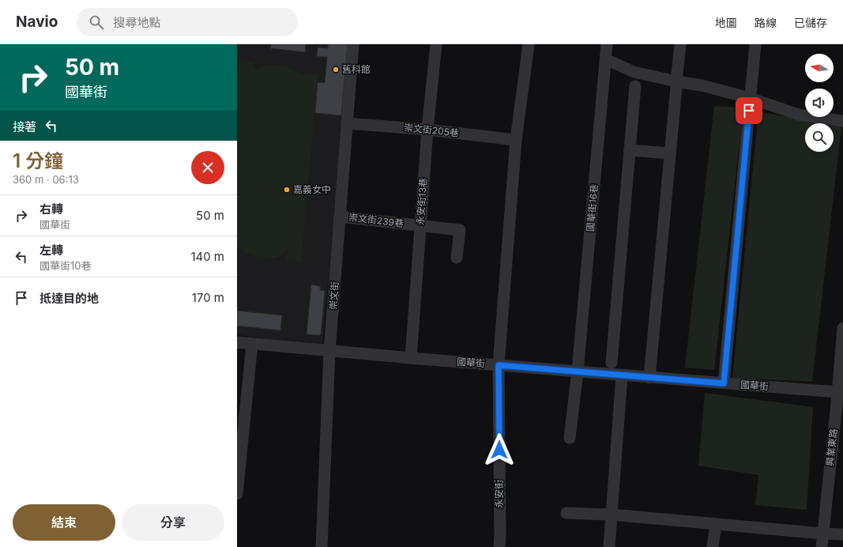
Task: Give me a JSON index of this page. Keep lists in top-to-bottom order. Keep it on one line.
{"streets":{"street":["崇文街205巷","永安街13巷","國華街16巷","崇文街239巷","崇文街","國華街","興業東路","永安街"]},"crossings":[["崇文街205巷","永安街13巷"],["崇文街205巷","崇文街"],["崇文街205巷","永安街"],["永安街13巷","崇文街239巷"],["永安街13巷","國華街"],["國華街16巷","國華街"],["崇文街239巷","崇文街"],["崇文街","國華街"],["國華街","興業東路"],["國華街","永安街"]],"places":["舊科館","嘉義女中"],"north":"left","page":{"header":"Navio","search":"搜尋地點","nav":["地圖","路線","已儲存"],"turn":["50 m","國華街"],"then":"接著","heading":["1 分鐘","360 m · 06:13"],"list":[{"name":"右轉","note":"國華街","value":"50 m"},{"name":"左轉","note":"國華街10巷","value":"140 m"},{"name":"抵達目的地","value":"170 m"}],"buttons":["結束","分享"]}}
